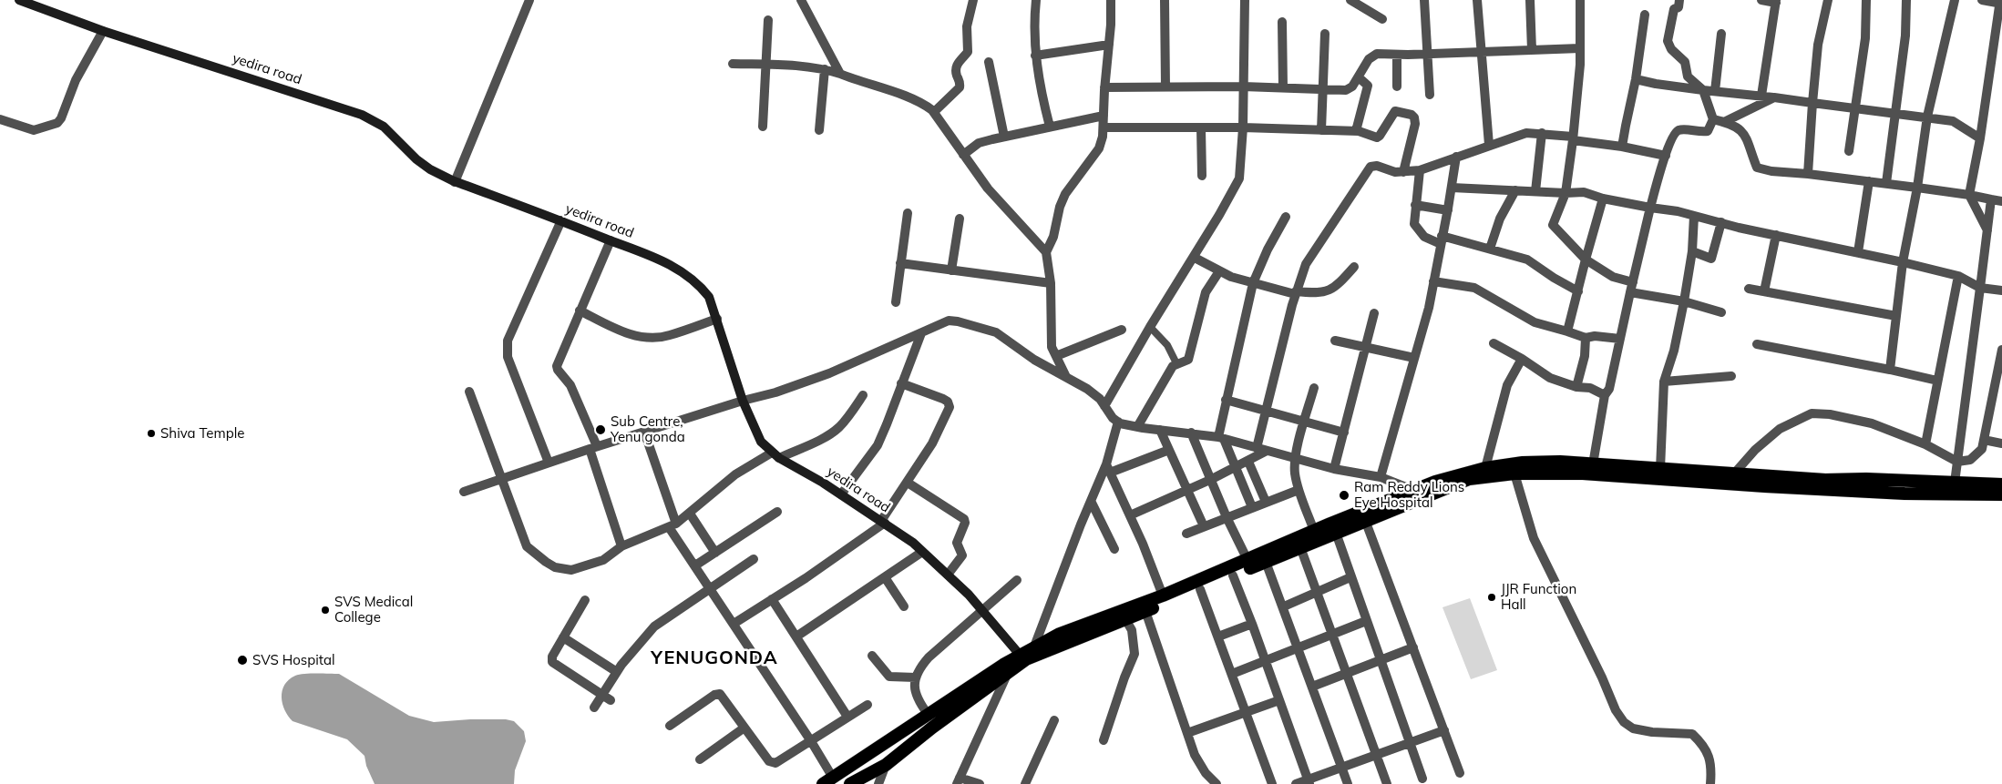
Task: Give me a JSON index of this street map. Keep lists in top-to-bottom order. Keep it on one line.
{"streets":{"main road":["yedira road"]},"districts":["YENUGONDA"],"places":["Sub Centre, Yenu gonda","Shiva Temple","Ram Reddy Lions Eye Hospital","JJR Function Hall","SVS Medical College","SVS Hospital"]}
